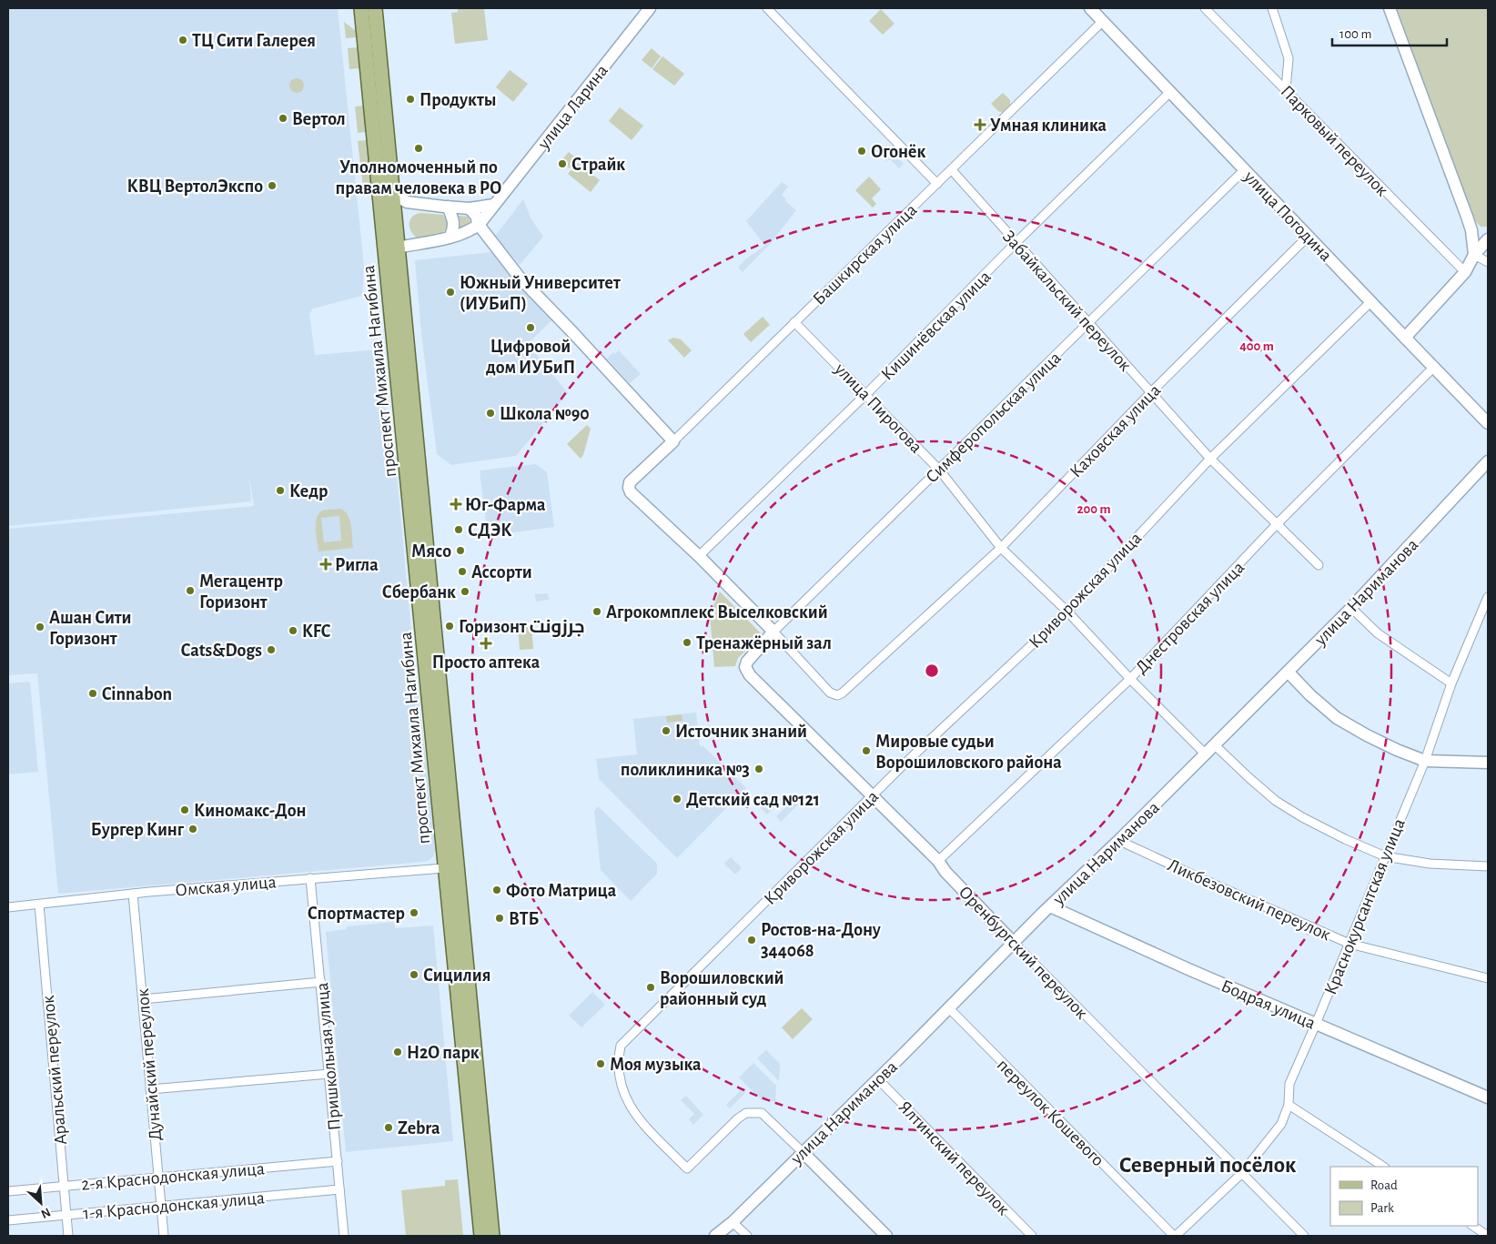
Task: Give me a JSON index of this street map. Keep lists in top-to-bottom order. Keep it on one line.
{"streets":{"main road":["проспект Михаила Нагибина"],"street":["улица Ларина","Парковый переулок","улица Погодина","Башкирская улица","Забайкальский переулок","Кишинёвская улица","улица Пирогова","Симферопольская улица","Каховская улица","Криворожская улица","улица Нариманова","Днестровская улица","Омская улица","Ликбезовский переулок","Краснокурсантская улица","Оренбургский переулок","Бодрая улица","Пришкольная улица","Дунайский переулок","Аральский переулок","переулок Кошевого","Ялтинский переулок","2-я Краснодонская улица","1-я Краснодонская улица"]},"crossings":[["улица Погодина","Башкирская улица"],["улица Погодина","Кишинёвская улица"],["улица Погодина","Симферопольская улица"],["улица Погодина","Каховская улица"],["улица Погодина","Криворожская улица"],["улица Погодина","Днестровская улица"],["Башкирская улица","Забайкальский переулок"],["Башкирская улица","Кишинёвская улица"],["Башкирская улица","улица Пирогова"],["Забайкальский переулок","Кишинёвская улица"],["Забайкальский переулок","Симферопольская улица"],["Забайкальский переулок","Каховская улица"],["Забайкальский переулок","Криворожская улица"],["Забайкальский переулок","Днестровская улица"],["Кишинёвская улица","улица Пирогова"],["проспект Михаила Нагибина","Омская улица"],["улица Пирогова","Симферопольская улица"],["улица Пирогова","Каховская улица"],["улица Пирогова","Криворожская улица"],["улица Пирогова","улица Нариманова"],["улица Пирогова","Днестровская улица"],["Симферопольская улица","Каховская улица"],["Симферопольская улица","Оренбургский переулок"],["Криворожская улица","улица Нариманова"],["Криворожская улица","Оренбургский переулок"],["улица Нариманова","Ликбезовский переулок"],["улица Нариманова","Оренбургский переулок"],["улица Нариманова","Бодрая улица"],["улица Нариманова","переулок Кошевого"],["улица Нариманова","Ялтинский переулок"],["Днестровская улица","Оренбургский переулок"],["Омская улица","Пришкольная улица"],["Омская улица","Дунайский переулок"],["Омская улица","Аральский переулок"],["Ликбезовский переулок","Краснокурсантская улица"],["Краснокурсантская улица","Оренбургский переулок"],["Краснокурсантская улица","Бодрая улица"],["Краснокурсантская улица","переулок Кошевого"],["Пришкольная улица","2-я Краснодонская улица"],["Пришкольная улица","1-я Краснодонская улица"],["Дунайский переулок","2-я Краснодонская улица"],["Дунайский переулок","1-я Краснодонская улица"],["Аральский переулок","2-я Краснодонская улица"],["Аральский переулок","1-я Краснодонская улица"]],"districts":["Северный посёлок"],"places":{"other":["ТЦ Сити Галерея","Продукты","Вертол","Уполномоченный по правам человека в РО","Огонёк","Страйк","КВЦ ВертолЭкспо","Южный Университет (ИУБиП)","Цифровой дом ИУБиП","Школа №90","Кедр","СДЭК","Мясо","Ассорти","Мегацентр Горизонт","Сбербанк","Агрокомплекс Выселковский","Горизонт جرزونت","Ашан Сити Горизонт","KFC","Тренажёрный зал","Cats&Dogs","Cinnabon","Источник знаний","Мировые судьи Ворошиловского района","поликлиника №3","Детский сад №121","Киномакс-Дон","Бургер Кинг","Фото Матрица","Спортмастер","ВТБ","Ростов-на-Дону 344068","Сицилия","Ворошиловский районный суд","H2O парк","Моя музыка","Zebra"],"health":["Умная клиника","Юг-Фарма","Ригла","Просто аптека"]},"legend":["Road","Park"],"scale_bar":"100 m","north":"bottom right","rings":["400 m","200 m"]}
